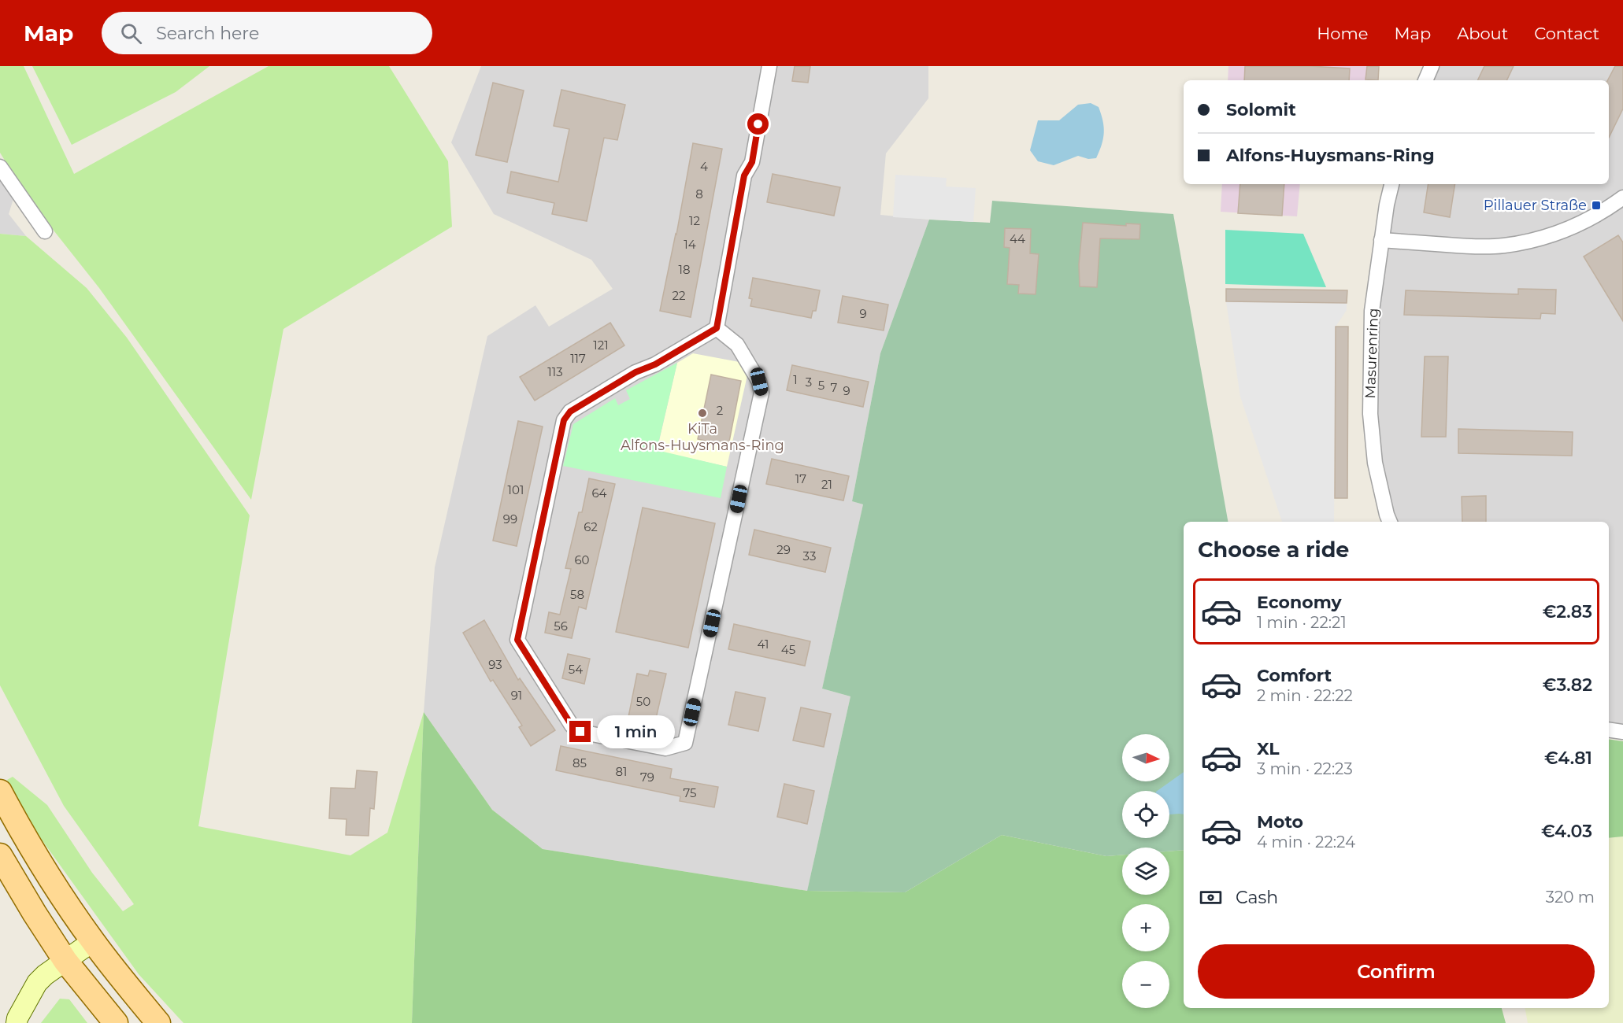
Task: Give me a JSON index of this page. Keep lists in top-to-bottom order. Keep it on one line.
{"streets":{"street":["Masurenring"]},"places":{"transit":["Pillauer Straße"],"other":["KiTa Alfons-Huysmans-Ring"]},"house_numbers":["4","8","12","44","14","18","22","9","121","117","113","1","3","5","7","9","2","17","21","101","64","99","62","29","33","60","58","56","41","45","93","54","91","50","85","81","79","75"],"north":"right","page":{"header":"Map","search":"Search here","nav":["Home","Map","About","Contact"],"banner":["Solomit","Alfons-Huysmans-Ring"],"heading":"Choose a ride","list":[{"name":"Economy","note":"1 min · 22:21","value":"€2.83"},{"name":"Comfort","note":"2 min · 22:22","value":"€3.82"},{"name":"XL","note":"3 min · 22:23","value":"€4.81"},{"name":"Moto","note":"4 min · 22:24","value":"€4.03"}],"bubble":"1 min","map_buttons":["+","−"],"pay":["Cash","320 m"],"buttons":"Confirm"}}
